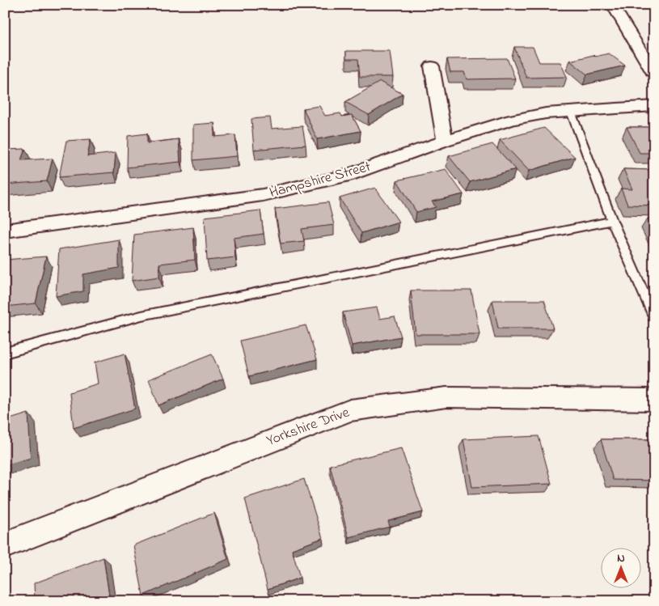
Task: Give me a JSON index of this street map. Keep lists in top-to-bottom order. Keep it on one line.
{"streets":{"street":["Hampshire Street","Yorkshire Drive"]},"north":"top"}
